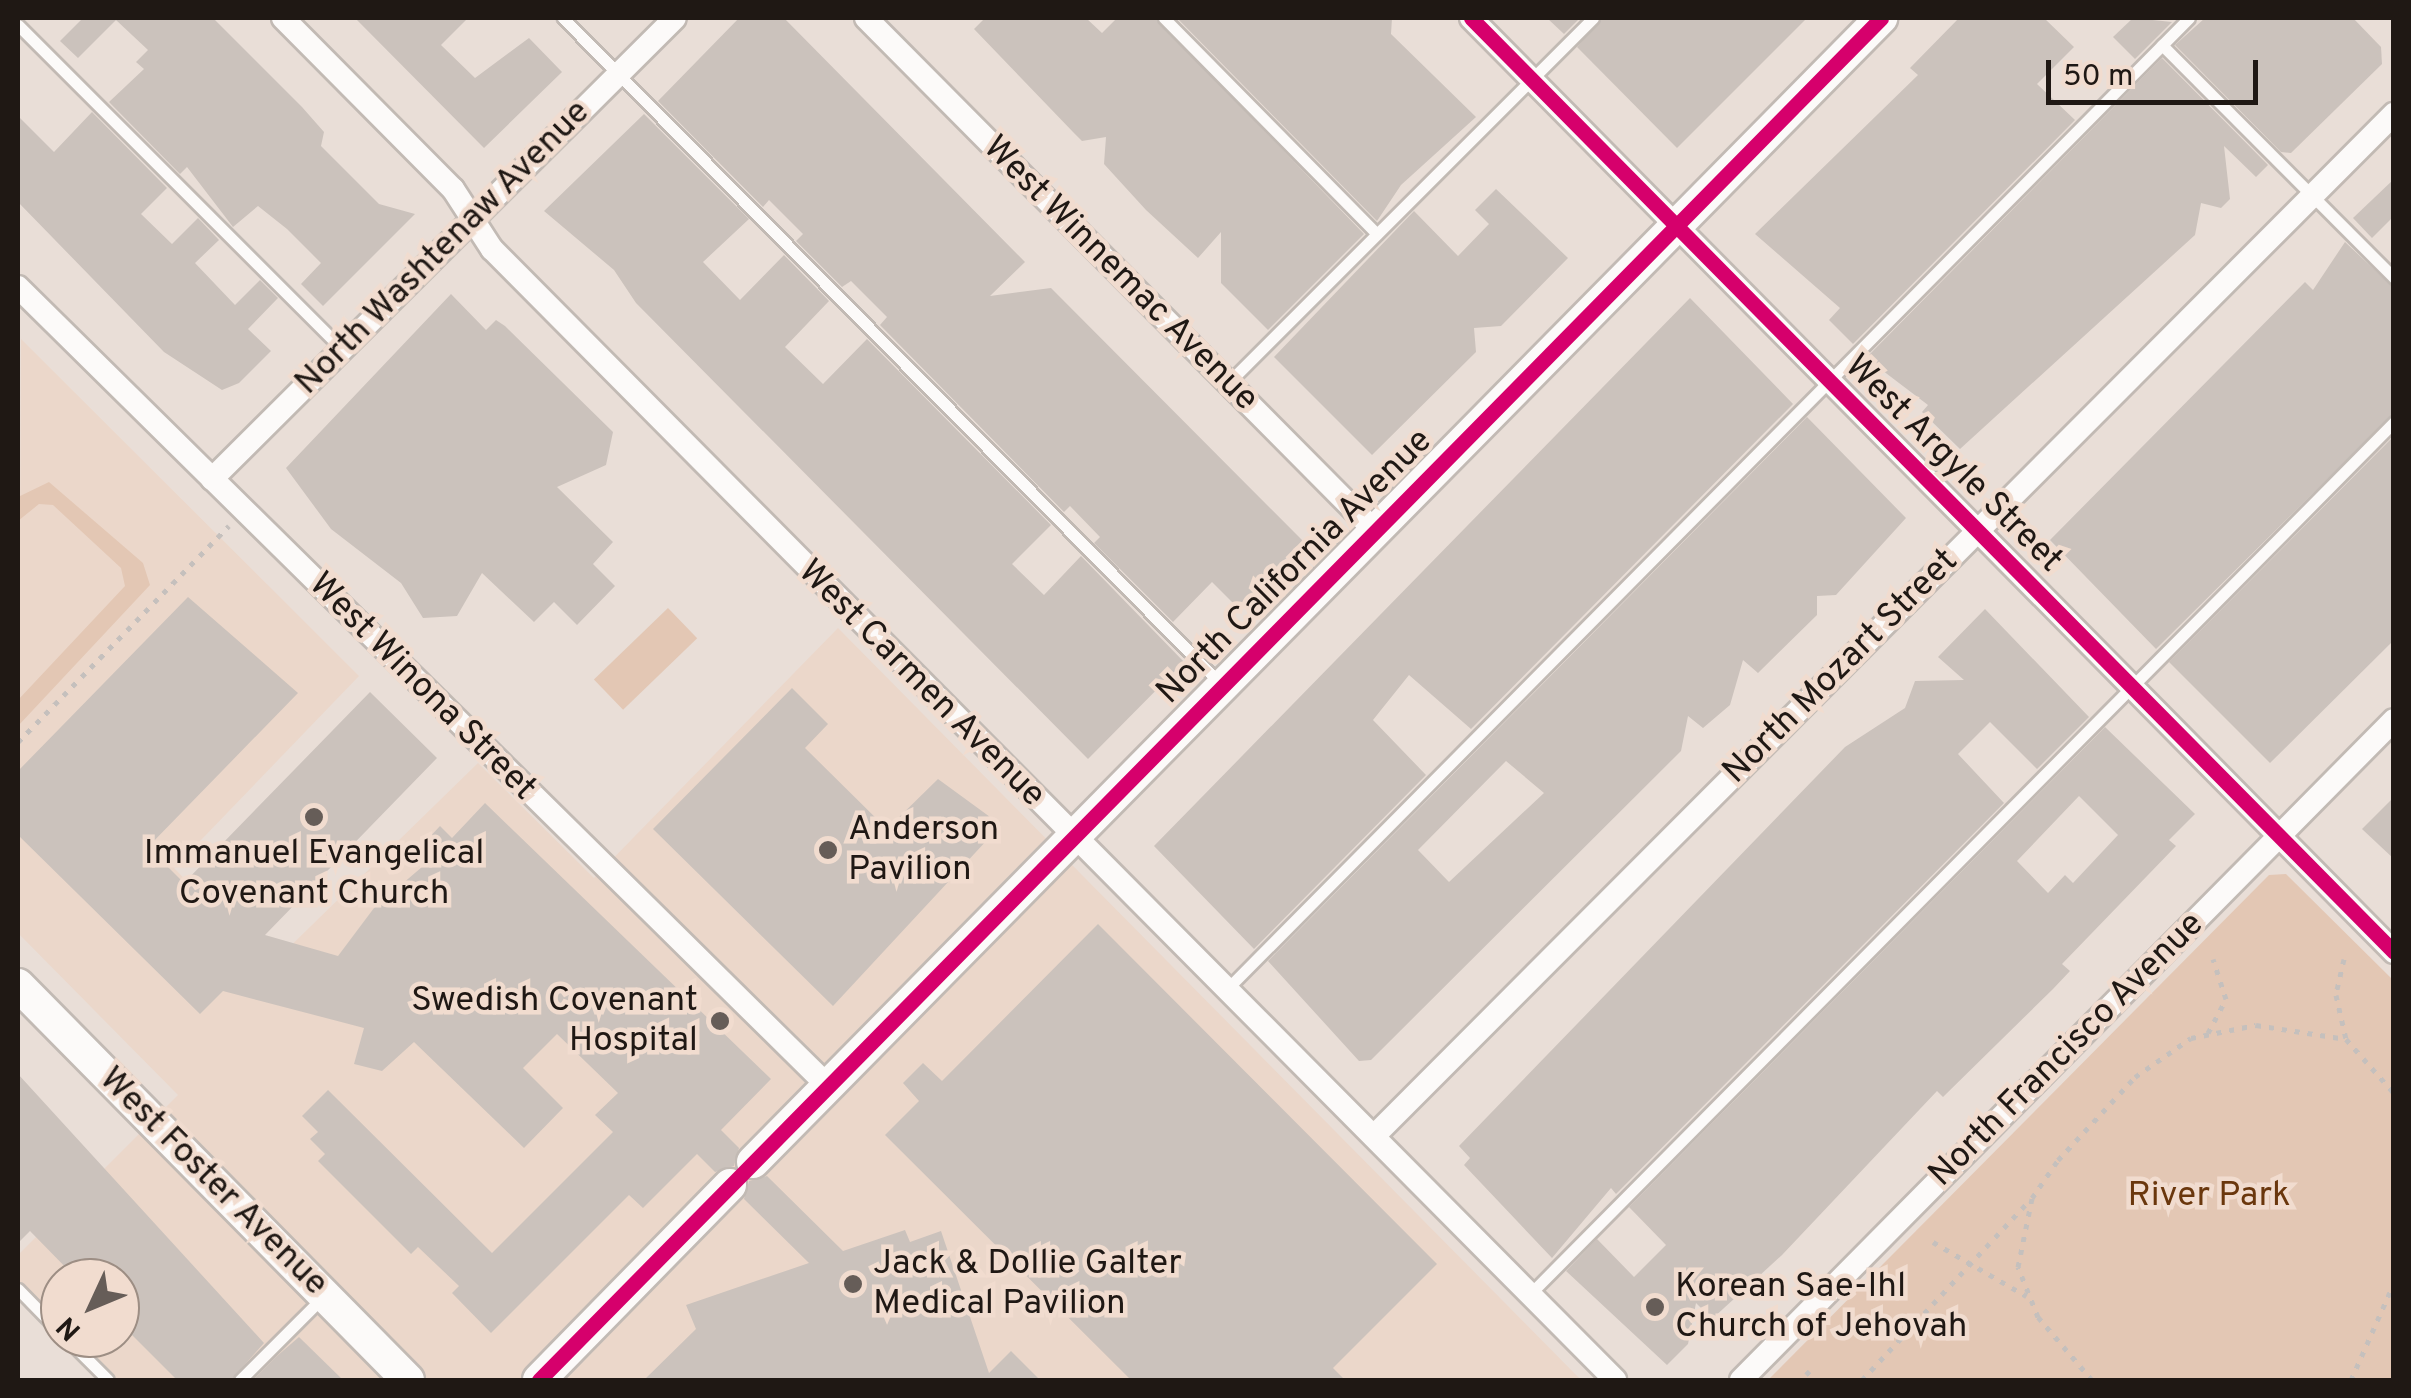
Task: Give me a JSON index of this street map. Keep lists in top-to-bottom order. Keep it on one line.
{"streets":{"main road":["North California Avenue","West Foster Avenue"],"street":["North Washtenaw Avenue","West Winnemac Avenue","West Argyle Street","North Mozart Street","West Carmen Avenue","West Winona Street","North Francisco Avenue"]},"crossings":[["North Washtenaw Avenue","West Carmen Avenue"],["North Washtenaw Avenue","West Winona Street"],["West Winnemac Avenue","North California Avenue"],["West Argyle Street","North California Avenue"],["West Argyle Street","North Mozart Street"],["West Argyle Street","North Francisco Avenue"],["North California Avenue","West Carmen Avenue"],["North California Avenue","West Winona Street"],["North Mozart Street","West Carmen Avenue"]],"parks":["River Park"],"places":["Immanuel Evangelical Covenant Church","Anderson Pavilion","Swedish Covenant Hospital","Jack & Dollie Galter Medical Pavilion","Korean Sae-Ihl Church of Jehovah"],"scale_bar":"50 m","north":"bottom left"}
